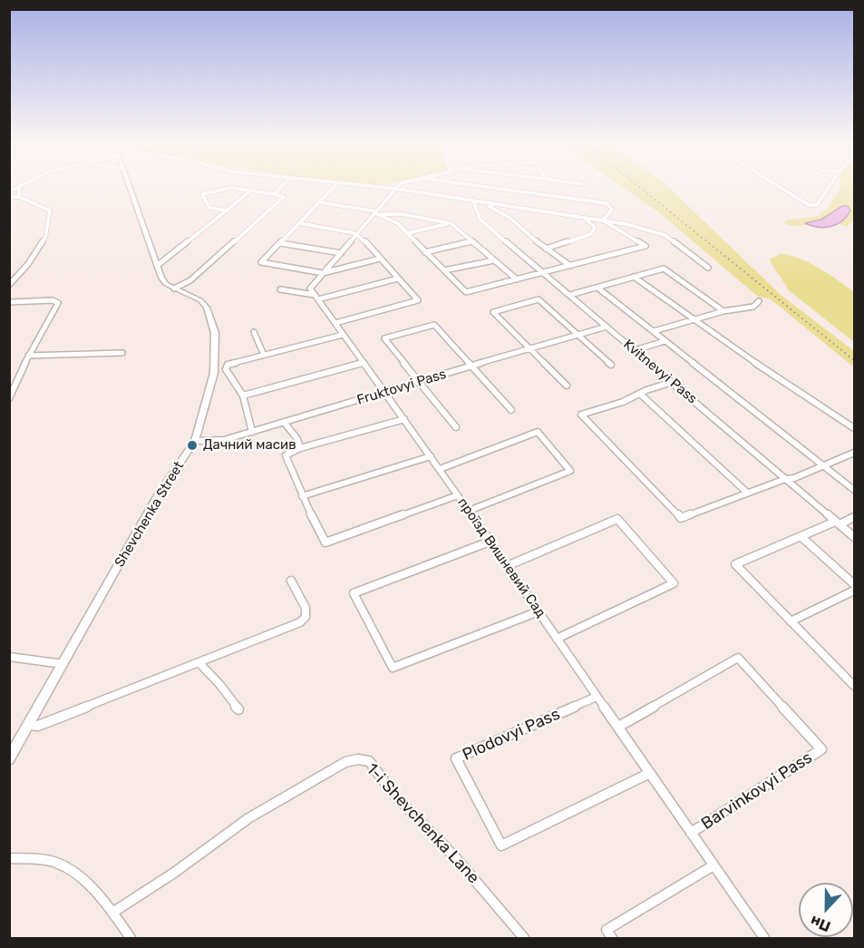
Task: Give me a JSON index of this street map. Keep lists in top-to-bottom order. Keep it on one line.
{"streets":{"street":["Kvitnevyi Pass","Fruktovyi Pass","Shevchenka Street","проїзд Вишневий Сад","Plodovyi Pass","Barvinkovyi Pass","1-i Shevchenka Lane"]},"crossings":[["Kvitnevyi Pass","Fruktovyi Pass"],["Fruktovyi Pass","Shevchenka Street"],["Fruktovyi Pass","проїзд Вишневий Сад"],["проїзд Вишневий Сад","Plodovyi Pass"],["проїзд Вишневий Сад","Barvinkovyi Pass"]],"places":["Дачний масив"],"north":"bottom"}
